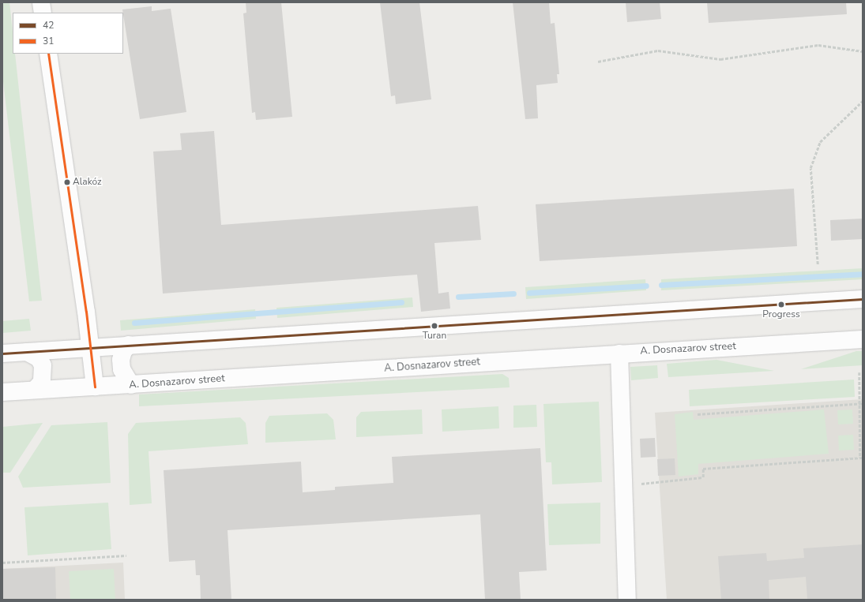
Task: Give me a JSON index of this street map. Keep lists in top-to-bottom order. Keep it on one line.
{"streets":{"main road":["A. Dosnazarov street"]},"places":["Alakóz","Progress","Turan"],"lines":["transit line 31","transit line 42"],"legend":["42","31"]}
